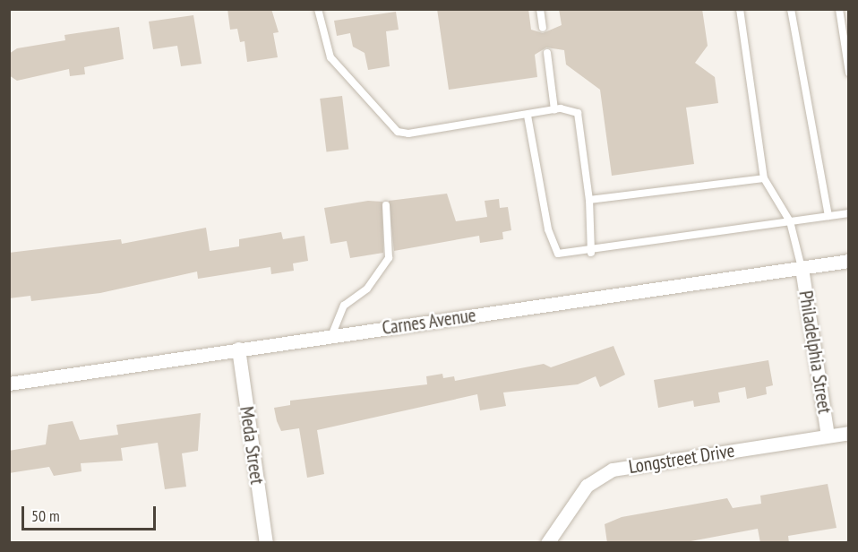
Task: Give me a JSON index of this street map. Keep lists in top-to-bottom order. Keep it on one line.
{"streets":{"street":["Carnes Avenue","Philadelphia Street","Meda Street","Longstreet Drive"]},"crossings":[["Carnes Avenue","Philadelphia Street"],["Carnes Avenue","Meda Street"],["Philadelphia Street","Longstreet Drive"]],"scale_bar":"50 m"}
